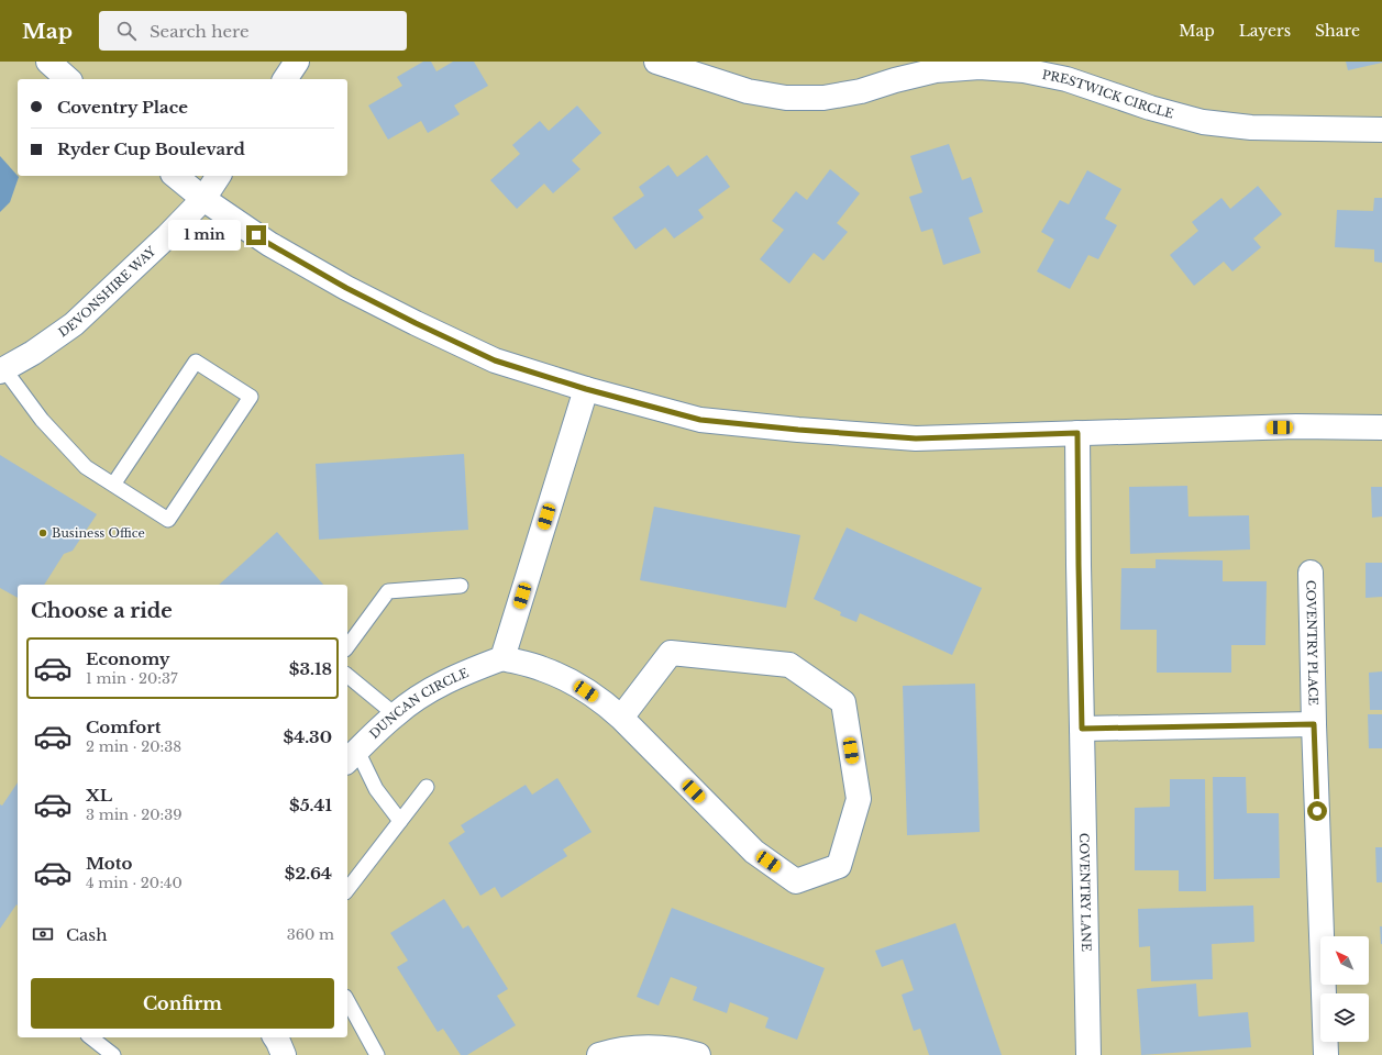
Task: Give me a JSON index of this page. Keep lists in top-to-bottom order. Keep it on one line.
{"streets":{"street":["PRESTWICK CIRCLE","DEVONSHIRE WAY","COVENTRY PLACE","DUNCAN CIRCLE","COVENTRY LANE"]},"places":["Business Office"],"north":"top left","page":{"header":"Map","search":"Search here","nav":["Map","Layers","Share"],"banner":["Coventry Place","Ryder Cup Boulevard"],"bubble":"1 min","heading":"Choose a ride","list":[{"name":"Economy","note":"1 min · 20:37","value":"$3.18"},{"name":"Comfort","note":"2 min · 20:38","value":"$4.30"},{"name":"XL","note":"3 min · 20:39","value":"$5.41"},{"name":"Moto","note":"4 min · 20:40","value":"$2.64"}],"pay":["Cash","360 m"],"buttons":"Confirm"}}
